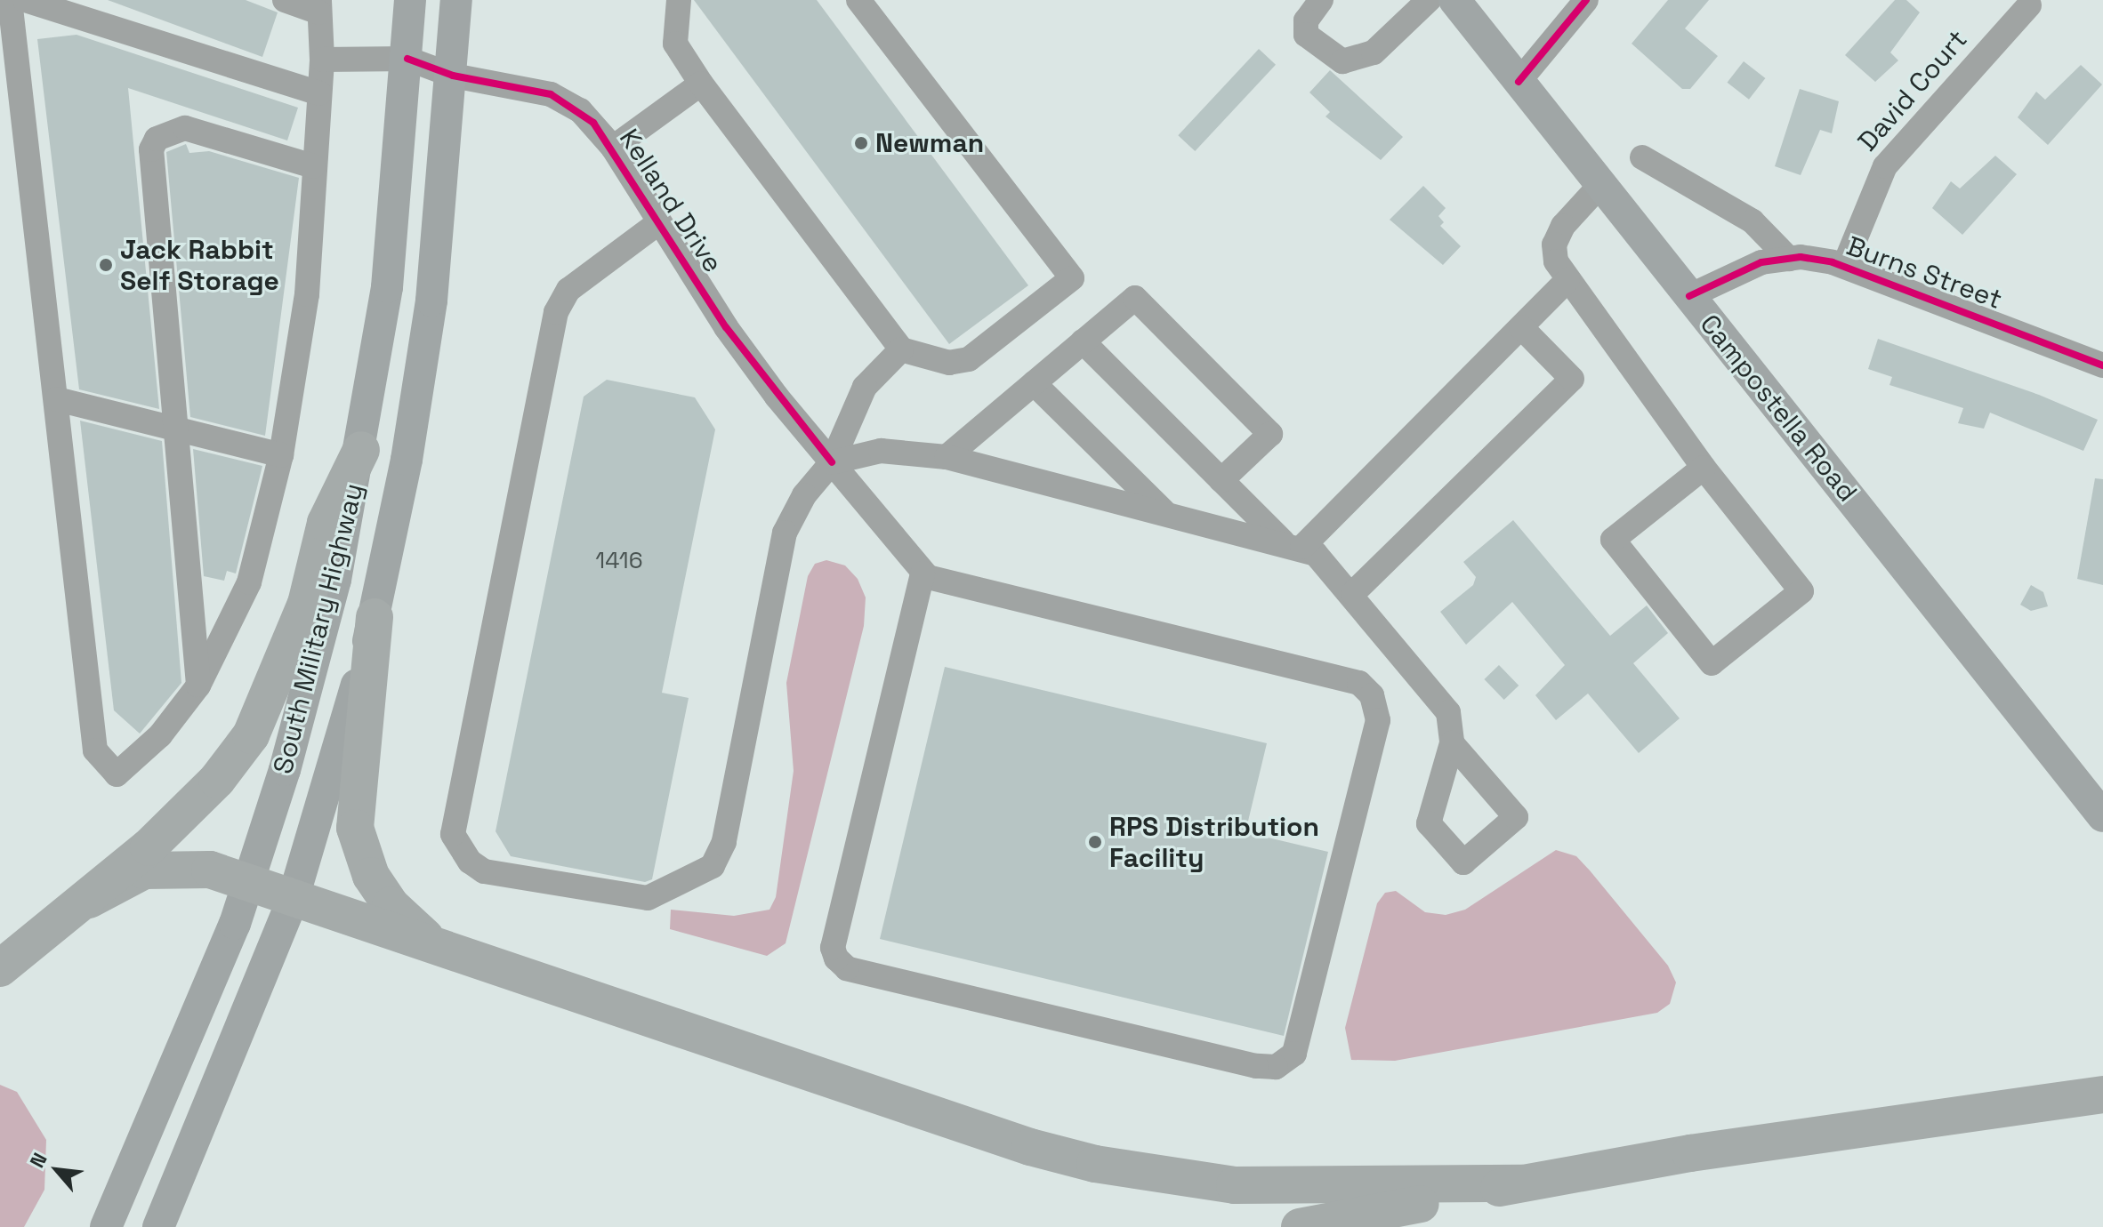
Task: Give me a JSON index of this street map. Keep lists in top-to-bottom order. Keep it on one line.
{"streets":{"main road":["Campostella Road","South Military Highway"],"street":["David Court","Kelland Drive","Burns Street"]},"crossings":[["David Court","Burns Street"],["Kelland Drive","South Military Highway"],["Burns Street","Campostella Road"]],"places":["Newman","Jack Rabbit Self Storage","RPS Distribution Facility"],"house_numbers":["1416"],"north":"top left"}
